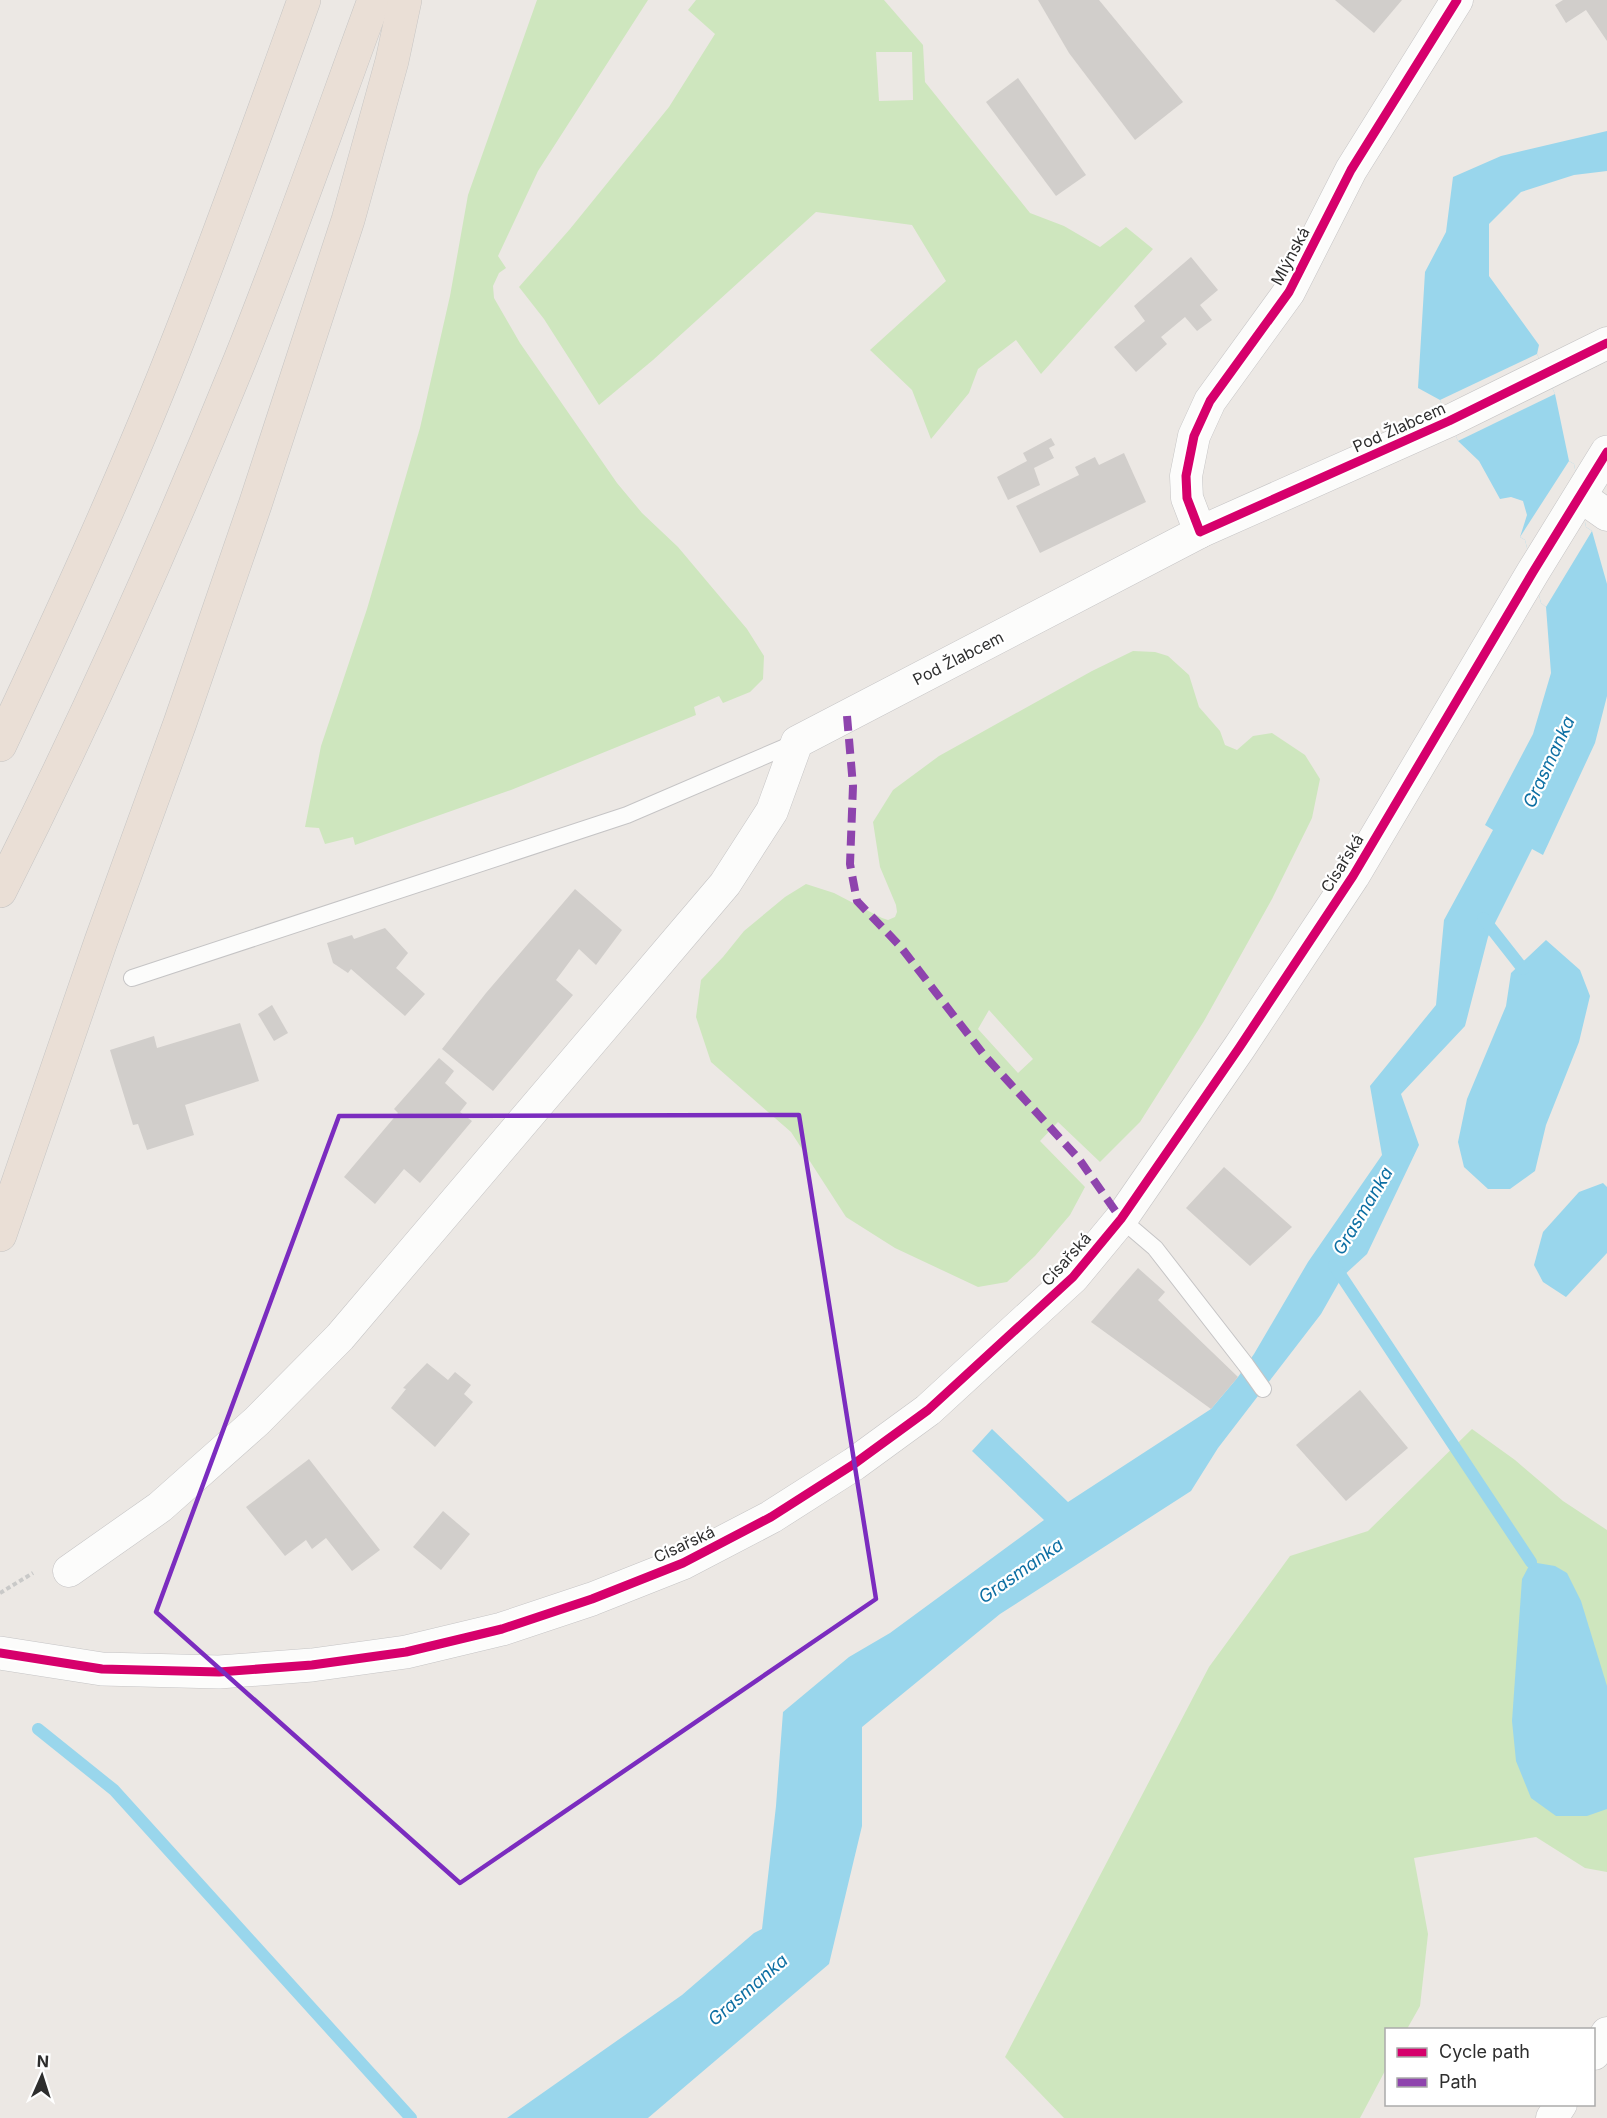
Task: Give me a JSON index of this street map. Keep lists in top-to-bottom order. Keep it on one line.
{"streets":{"street":["Mlýnská","Pod Žlabcem","Císařská"]},"crossings":[["Mlýnská","Pod Žlabcem"]],"water":["Grasmanka"],"legend":["Cycle path","Path"],"north":"top"}
